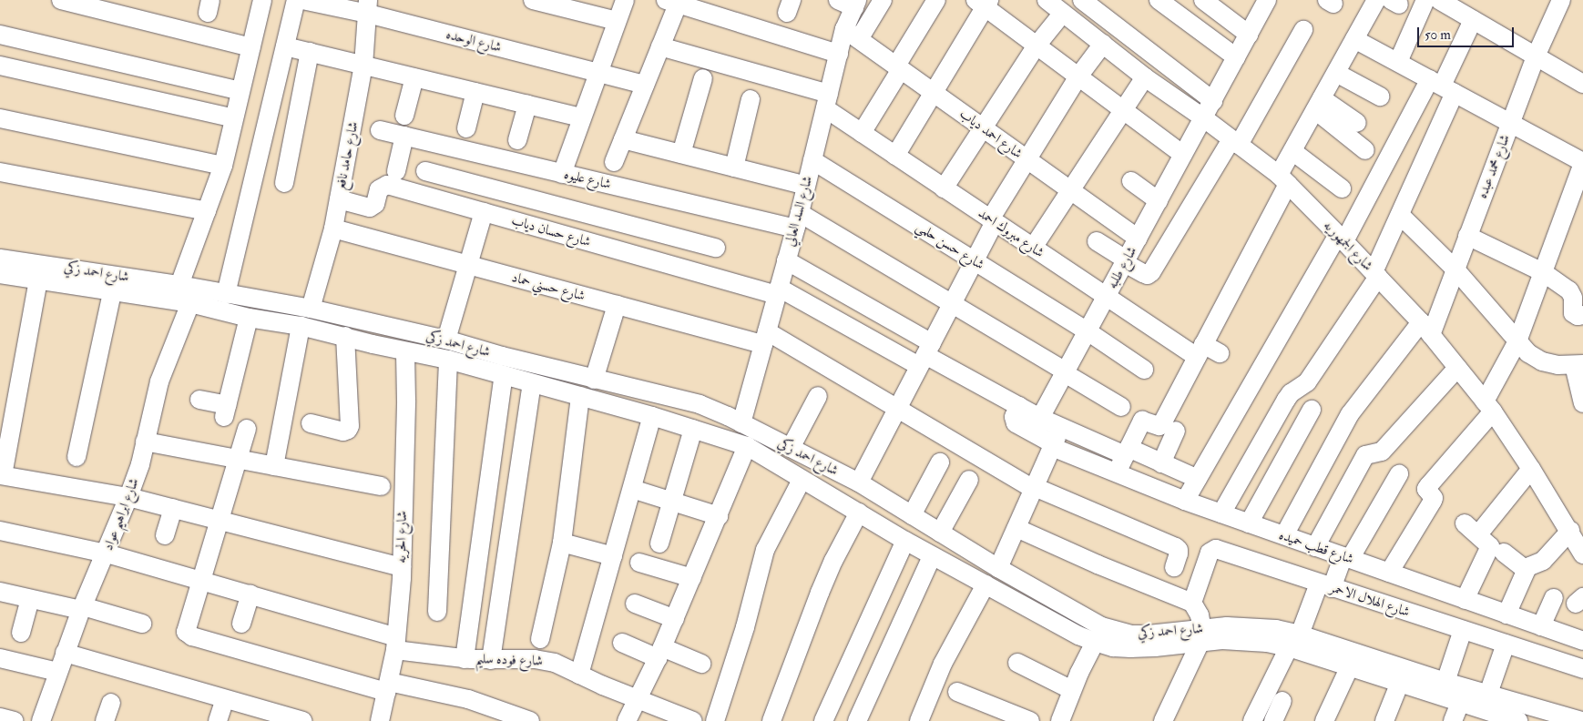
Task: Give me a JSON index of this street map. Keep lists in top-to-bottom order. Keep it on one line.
{"streets":{"street":["شارع الوحده","شارع احمد دياب","شارع حامد نافع","شارع محمد عبده","شارع عليوه","شارع السد العالي","شارع حسان دياب","شارع مبروك احمد","شارع حسن حلمي","شارع الجمهوريه","شارع طلبه","شارع احمد زكي","شارع حسني حماد","شارع ابراهيم عواد","شارع الحريه","شارع قطب حميده","شارع الهلال الاحمر","شارع فوده سليم"]},"crossings":[["شارع الوحده","شارع حامد نافع"],["شارع احمد دياب","شارع السد العالي"],["شارع احمد دياب","شارع طلبه"],["شارع حامد نافع","شارع حسان دياب"],["شارع حامد نافع","شارع احمد زكي"],["شارع حامد نافع","شارع حسني حماد"],["شارع محمد عبده","شارع الجمهوريه"],["شارع محمد عبده","شارع قطب حميده"],["شارع عليوه","شارع السد العالي"],["شارع عليوه","شارع طلبه"],["شارع السد العالي","شارع حسان دياب"],["شارع السد العالي","شارع مبروك احمد"],["شارع السد العالي","شارع حسن حلمي"],["شارع السد العالي","شارع احمد زكي"],["شارع السد العالي","شارع حسني حماد"],["شارع مبروك احمد","شارع طلبه"],["شارع حسن حلمي","شارع طلبه"],["شارع الجمهوريه","شارع طلبه"],["شارع احمد زكي","شارع ابراهيم عواد"],["شارع احمد زكي","شارع الحريه"],["شارع ابراهيم عواد","شارع فوده سليم"],["شارع الحريه","شارع فوده سليم"]],"scale_bar":"50 m"}
